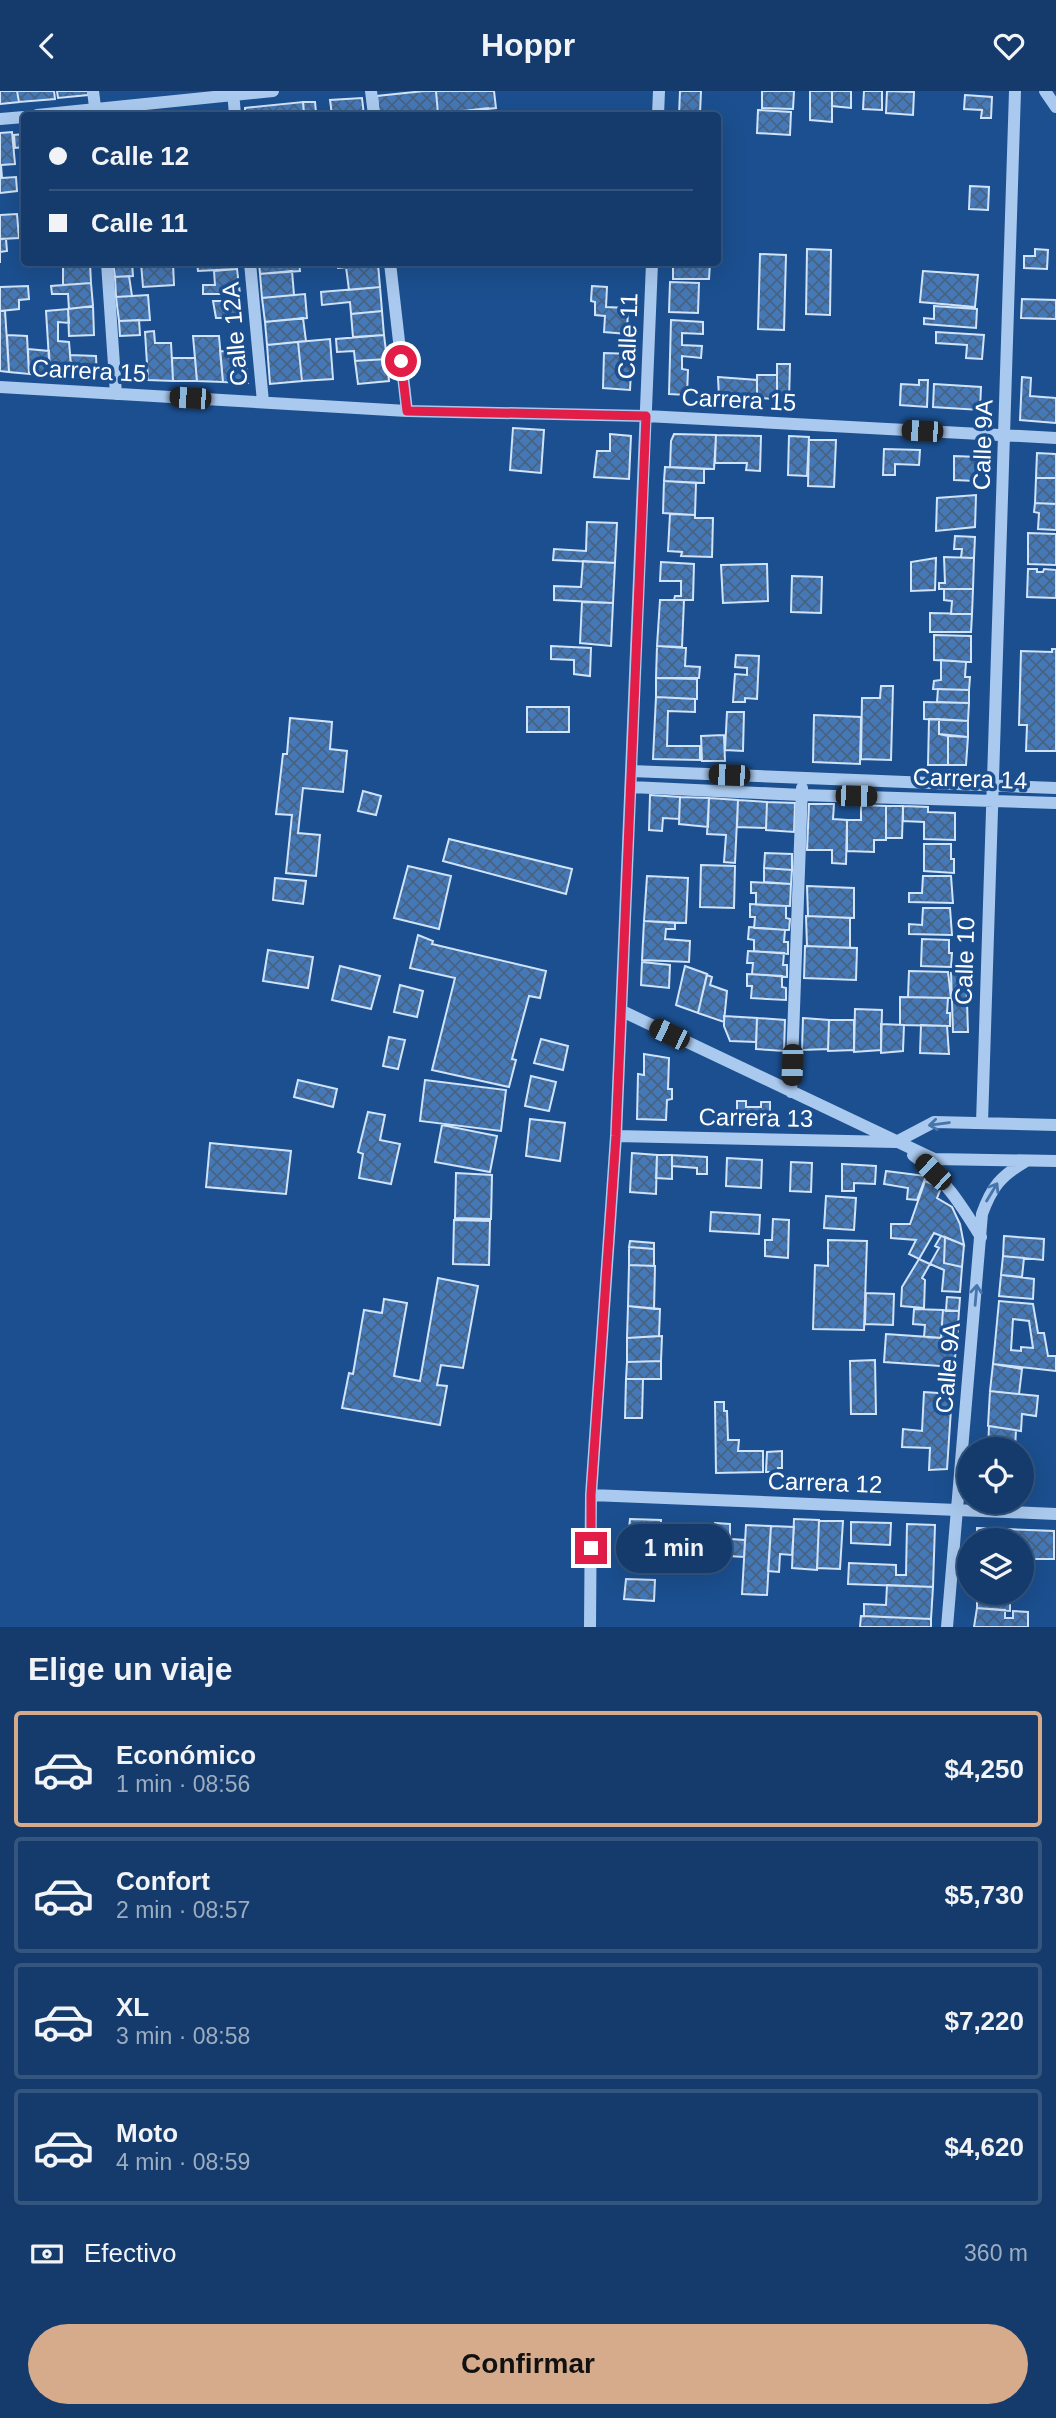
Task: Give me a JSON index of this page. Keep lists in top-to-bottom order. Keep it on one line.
{"streets":{"street":["Calle 12A","Calle 11","Carrera 15","Calle 9A","Carrera 14","Calle 10","Carrera 13","Carrera 12"]},"crossings":[["Calle 12A","Carrera 15"],["Calle 11","Carrera 15"],["Calle 11","Carrera 14"],["Calle 11","Carrera 13"],["Calle 11","Carrera 12"],["Carrera 15","Calle 9A"],["Calle 9A","Carrera 14"],["Calle 9A","Calle 10"],["Calle 9A","Carrera 13"],["Calle 9A","Carrera 12"],["Carrera 14","Calle 10"],["Calle 10","Carrera 13"]],"page":{"header":"Hoppr","banner":["Calle 12","Calle 11"],"bubble":"1 min","heading":"Elige un viaje","list":[{"name":"Económico","note":"1 min · 08:56","value":"$4,250"},{"name":"Confort","note":"2 min · 08:57","value":"$5,730"},{"name":"XL","note":"3 min · 08:58","value":"$7,220"},{"name":"Moto","note":"4 min · 08:59","value":"$4,620"}],"pay":["Efectivo","360 m"],"buttons":"Confirmar"}}
